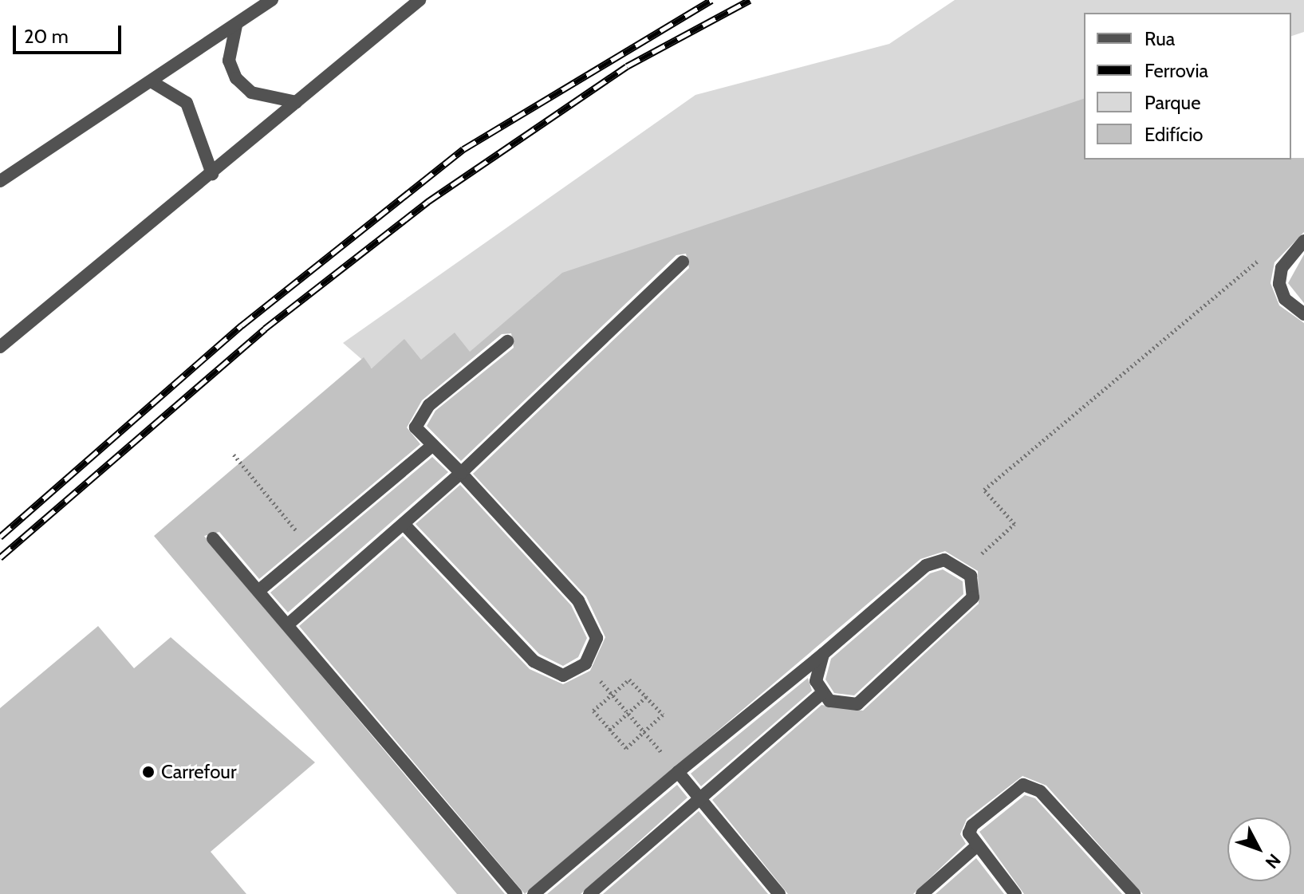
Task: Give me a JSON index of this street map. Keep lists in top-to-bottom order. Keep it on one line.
{"places":["Carrefour"],"legend":["Rua","Ferrovia","Parque","Edifício"],"scale_bar":"20 m","north":"bottom right"}
